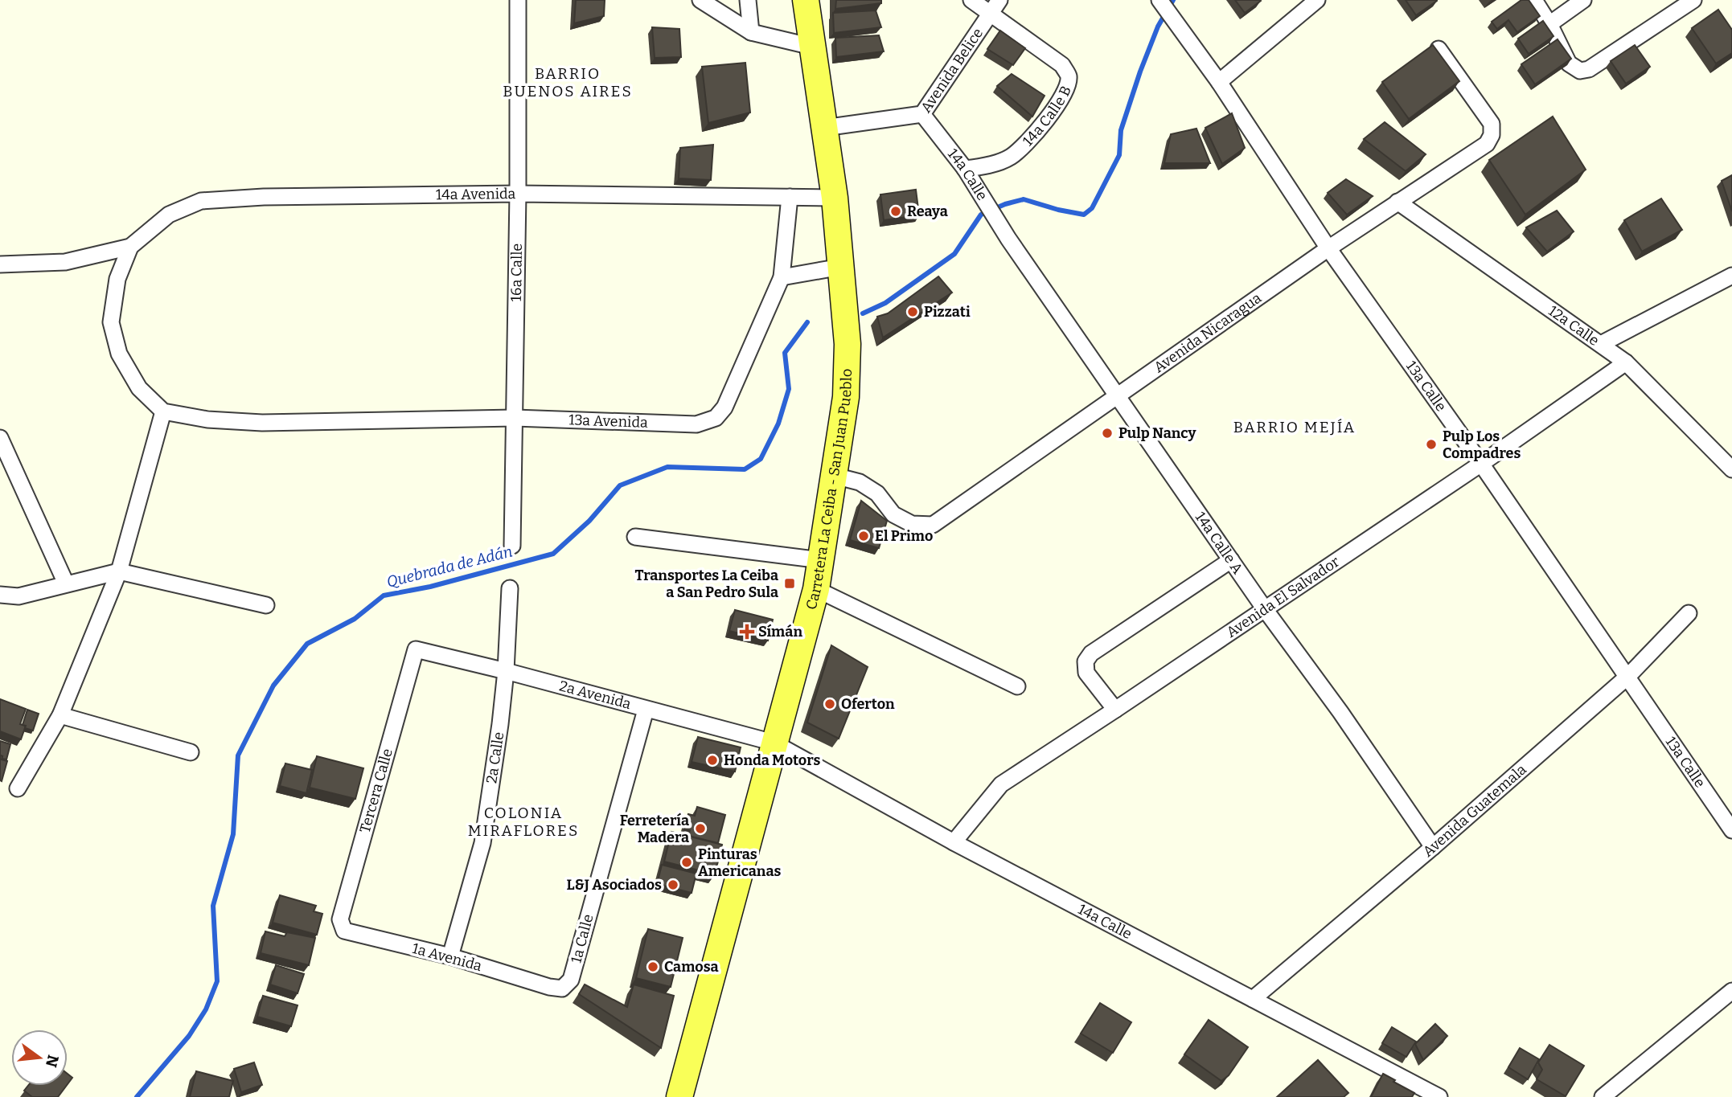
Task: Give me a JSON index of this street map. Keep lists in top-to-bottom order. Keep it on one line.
{"streets":{"main road":["Carretera La Ceiba - San Juan Pueblo"],"street":["Avenida Belice","14a Calle B","14a Calle","14a Avenida","16a Calle","12a Calle","Avenida Nicaragua","13a Calle","13a Avenida","14a Calle A","Avenida El Salvador","2a Avenida","2a Calle","Tercera Calle","Avenida Guatemala","1a Calle","1a Avenida"]},"crossings":[["Avenida Belice","14a Calle B"],["Avenida Belice","14a Calle"],["Avenida Belice","Carretera La Ceiba - San Juan Pueblo"],["14a Calle B","14a Calle"],["14a Calle","Carretera La Ceiba - San Juan Pueblo"],["14a Calle","14a Calle A"],["14a Calle","Avenida El Salvador"],["14a Calle","2a Avenida"],["14a Calle","Avenida Guatemala"],["14a Avenida","16a Calle"],["14a Avenida","13a Avenida"],["14a Avenida","Carretera La Ceiba - San Juan Pueblo"],["16a Calle","13a Avenida"],["12a Calle","Avenida Nicaragua"],["12a Calle","Avenida El Salvador"],["Avenida Nicaragua","13a Calle"],["Avenida Nicaragua","Carretera La Ceiba - San Juan Pueblo"],["Avenida Nicaragua","14a Calle A"],["13a Calle","Avenida El Salvador"],["13a Calle","Avenida Guatemala"],["Carretera La Ceiba - San Juan Pueblo","2a Avenida"],["14a Calle A","Avenida El Salvador"],["14a Calle A","Avenida Guatemala"],["2a Avenida","2a Calle"],["2a Avenida","Tercera Calle"],["2a Avenida","1a Calle"],["2a Calle","1a Avenida"],["Tercera Calle","1a Avenida"],["1a Calle","1a Avenida"]],"districts":["BARRIO BUENOS AIRES","BARRIO MEJÍA","COLONIA MIRAFLORES"],"water":["Quebrada de Adán"],"places":{"other":["Reaya","Pizzati","Pulp Nancy","Pulp Los Compadres","El Primo","Oferton","Honda Motors","Ferretería Madera","Pinturas Americanas","L&J Asociados","Camosa"],"transit":["Transportes La Ceiba a San Pedro Sula"],"health":["Símán"]},"north":"right"}
